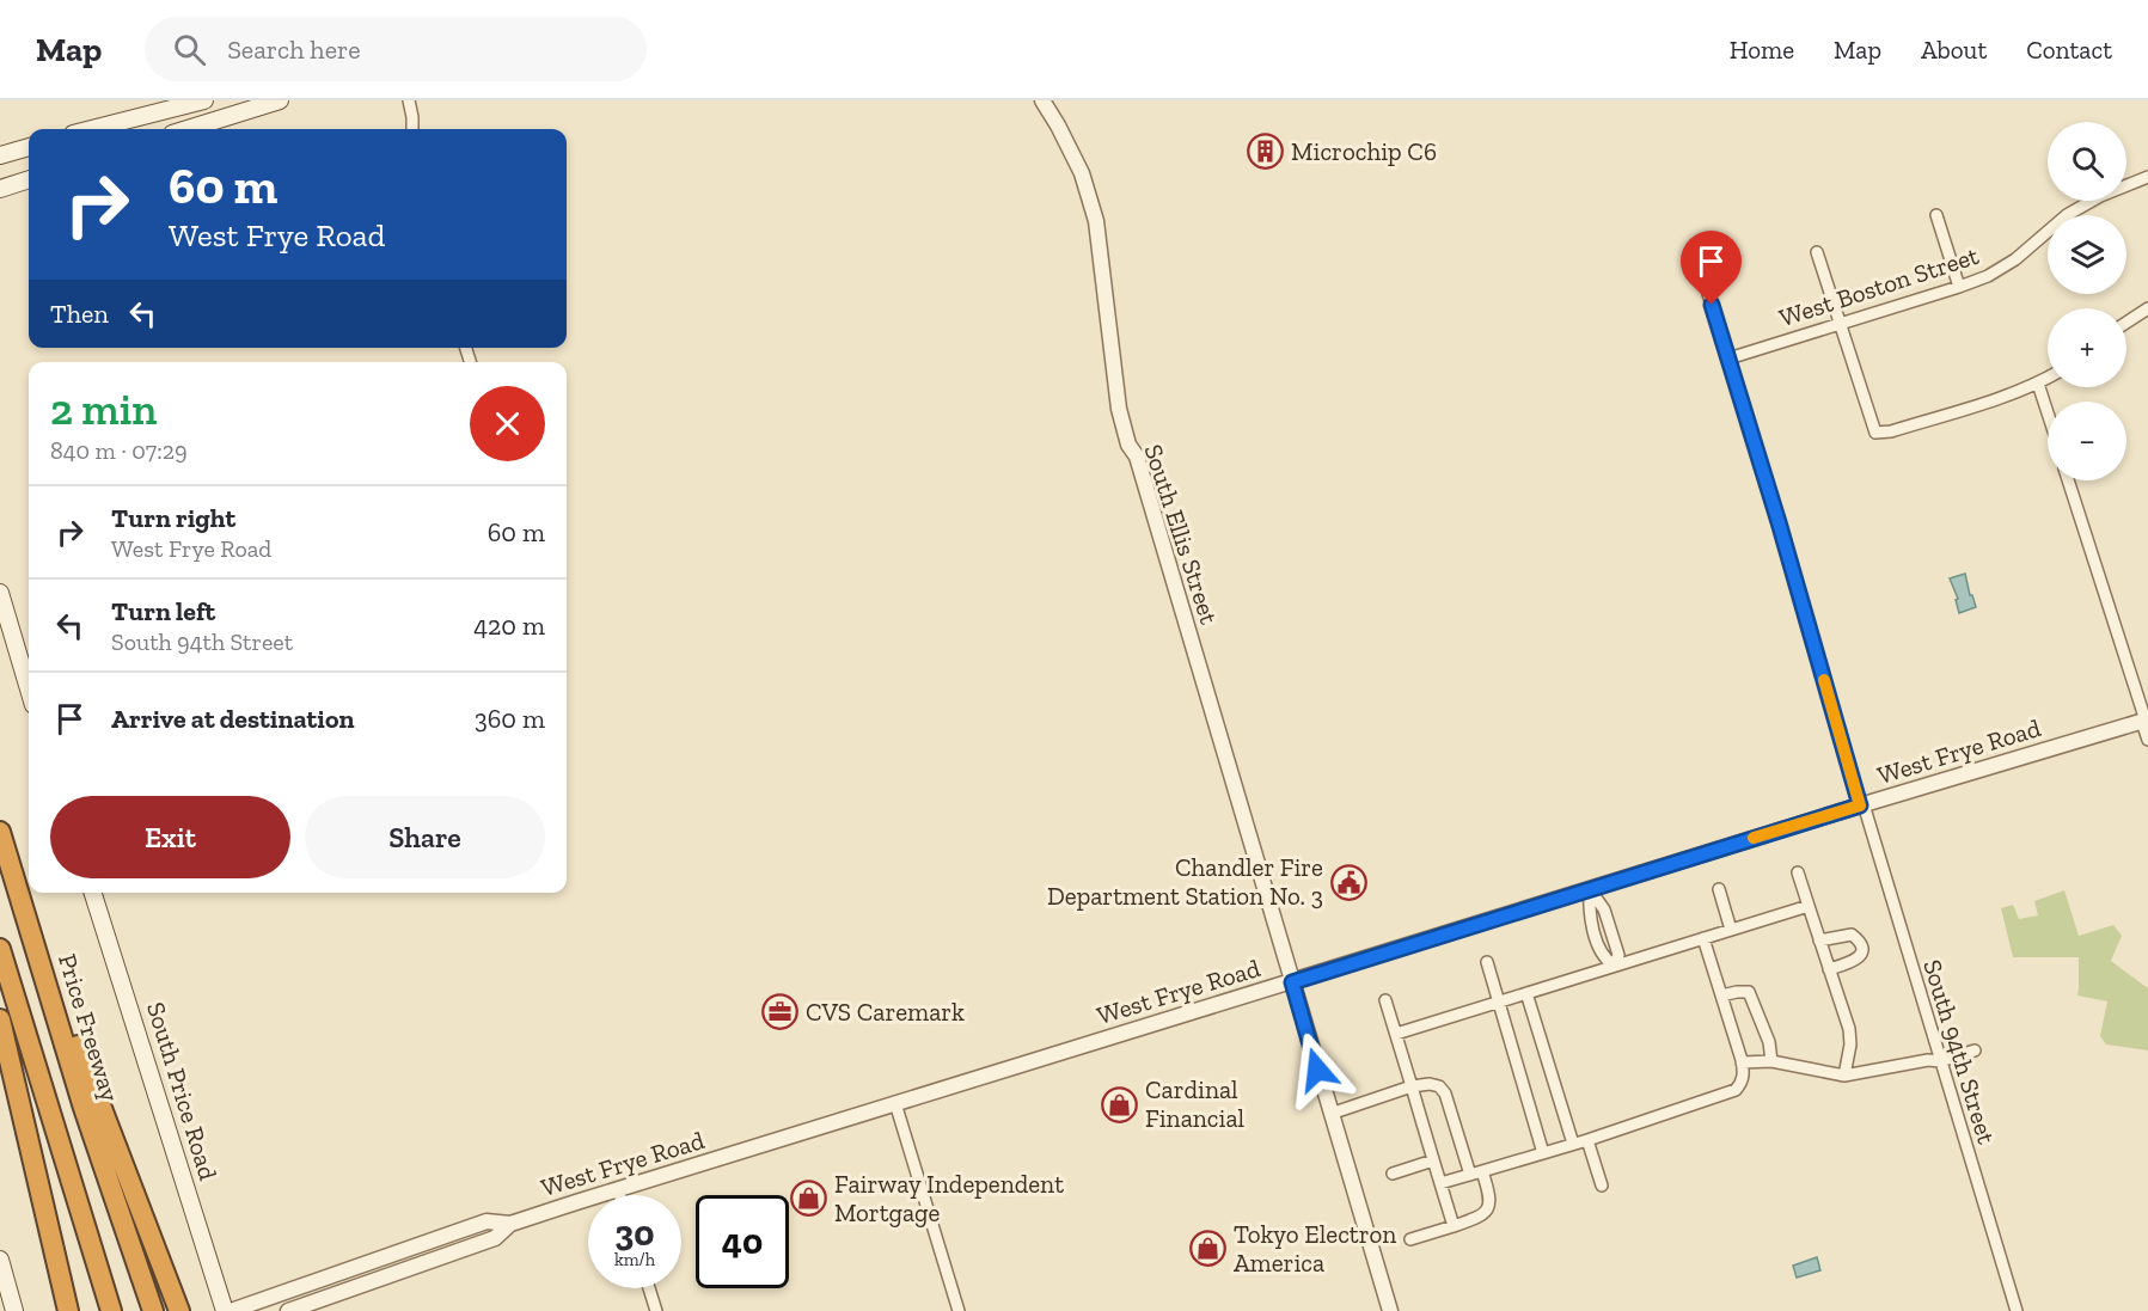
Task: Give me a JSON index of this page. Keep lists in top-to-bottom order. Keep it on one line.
{"streets":{"highway":["Price Freeway"],"main road":["South Price Road"],"street":["West Boston Street","South Ellis Street","West Frye Road","South 94th Street"]},"crossings":[["West Boston Street","South 94th Street"],["South Ellis Street","West Frye Road"],["West Frye Road","South 94th Street"],["West Frye Road","South Price Road"]],"places":{"building":["Microchip C6"],"public building":["Chandler Fire Department Station No. 3"],"office":["CVS Caremark"],"shop":["Cardinal Financial","Fairway Independent Mortgage","Tokyo Electron America"]},"page":{"header":"Map","search":"Search here","nav":["Home","Map","About","Contact"],"map_buttons":["+","−"],"turn":["60 m","West Frye Road"],"then":"Then","heading":["2 min","840 m · 07:29"],"list":[{"name":"Turn right","note":"West Frye Road","value":"60 m"},{"name":"Turn left","note":"South 94th Street","value":"420 m"},{"name":"Arrive at destination","value":"360 m"}],"buttons":["Exit","Share"],"speed":"30 km/h","limit":"40"}}
